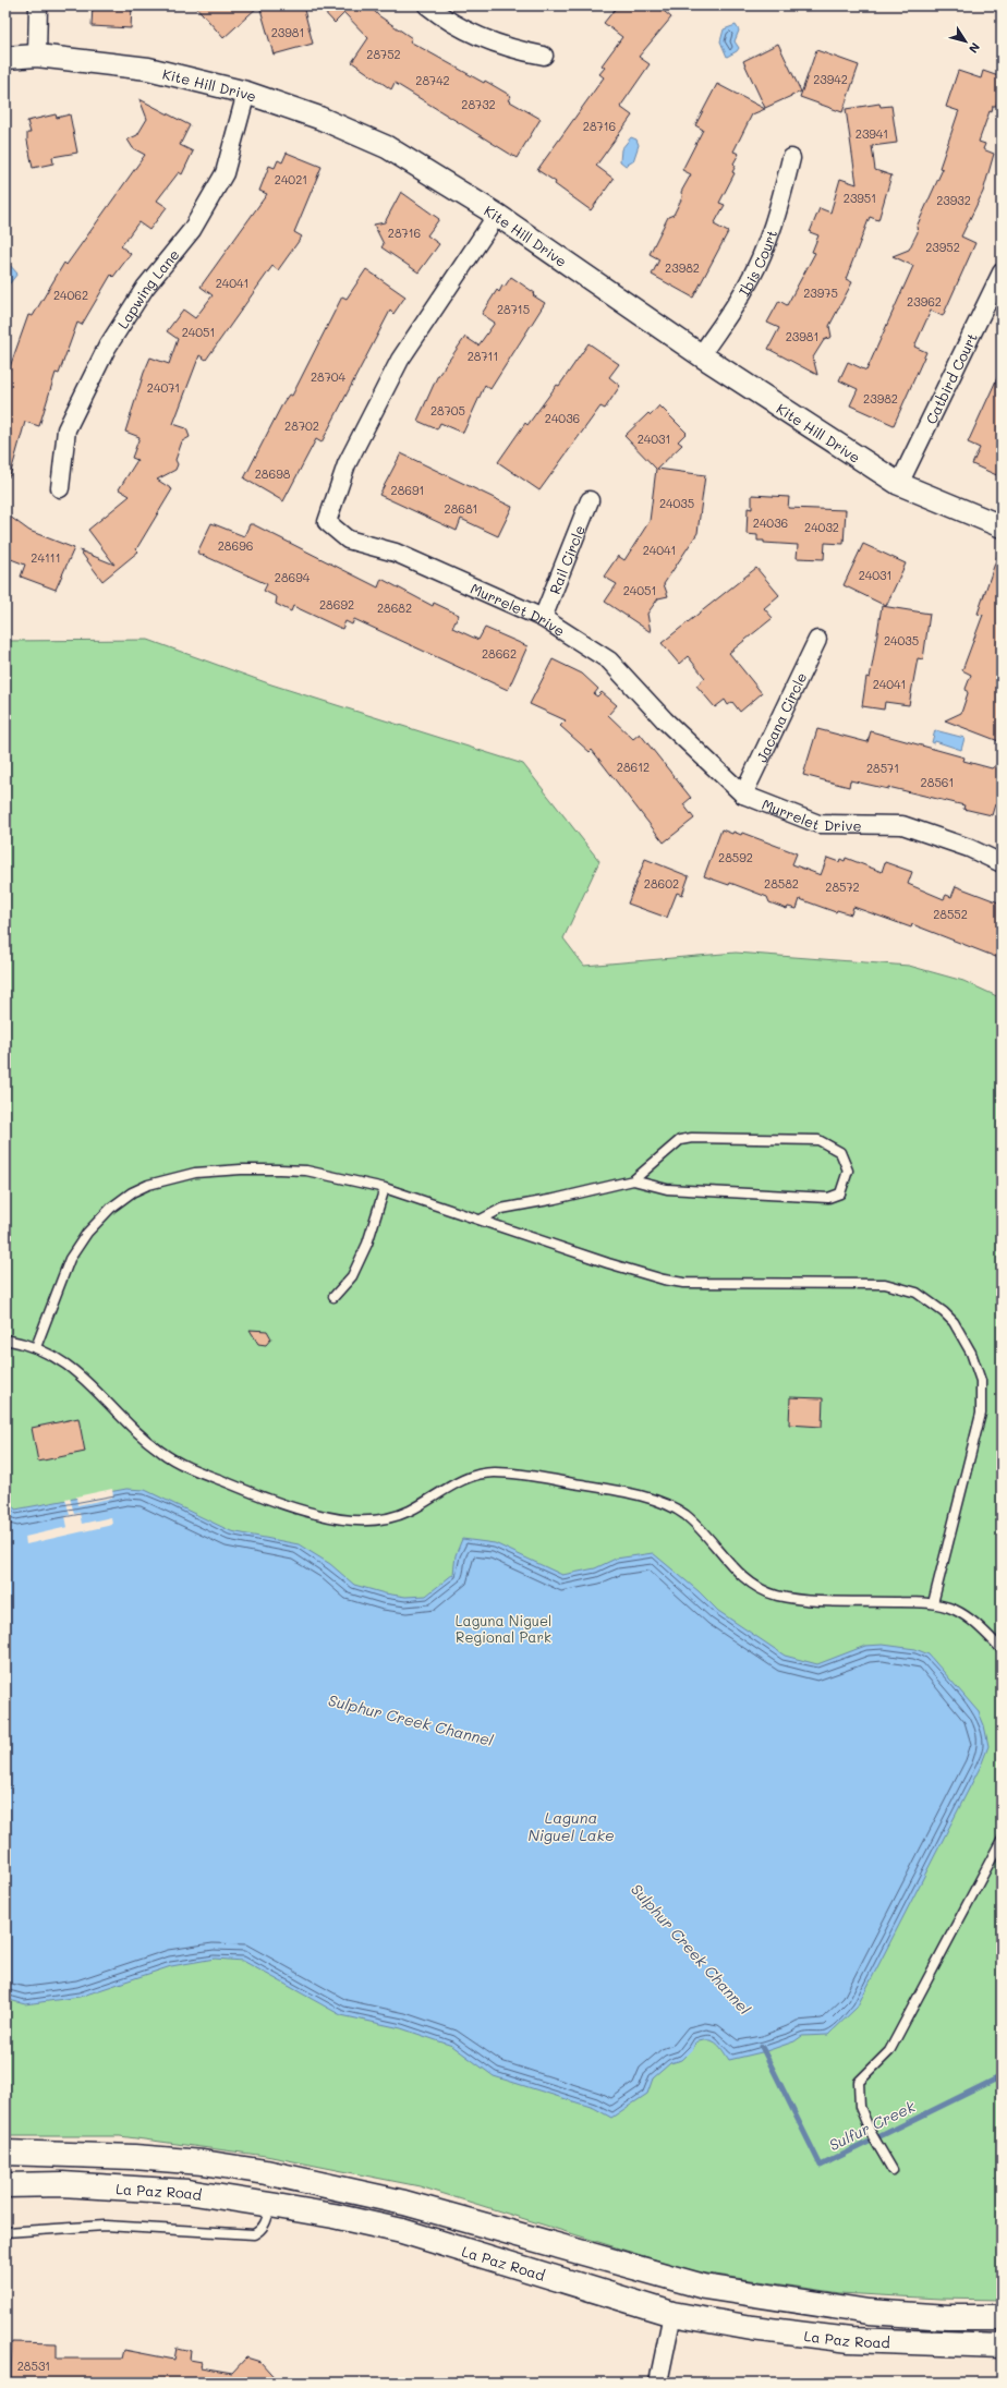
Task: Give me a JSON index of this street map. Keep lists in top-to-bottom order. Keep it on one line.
{"streets":{"main road":["La Paz Road"],"street":["Kite Hill Drive","Ibis Court","Lapwing Lane","Catbird Court","Rail Circle","Murrelet Drive","Jacana Circle"]},"crossings":[["Kite Hill Drive","Ibis Court"],["Kite Hill Drive","Lapwing Lane"],["Kite Hill Drive","Catbird Court"],["Kite Hill Drive","Murrelet Drive"],["Rail Circle","Murrelet Drive"],["Murrelet Drive","Jacana Circle"]],"water":["Sulphur Creek Channel","Laguna Niguel Lake","Sulfur Creek"],"parks":["Laguna Niguel Regional Park"],"house_numbers":["23981","28752","23942","28742","28732","28716","23941","24021","23951","23932","28716","23952","23982","24041","23975","24062","23962","28715","24051","23981","28711","28704","24071","23982","28705","24036","28702","24031","28698","28691","24035","28681","24036","24032","28696","24041","24111","24031","28694","24051","28692","28682","24035","28662","24041","28612","28571","28561","28592","28602","28582","28572","28552","28531"],"north":"bottom right"}
